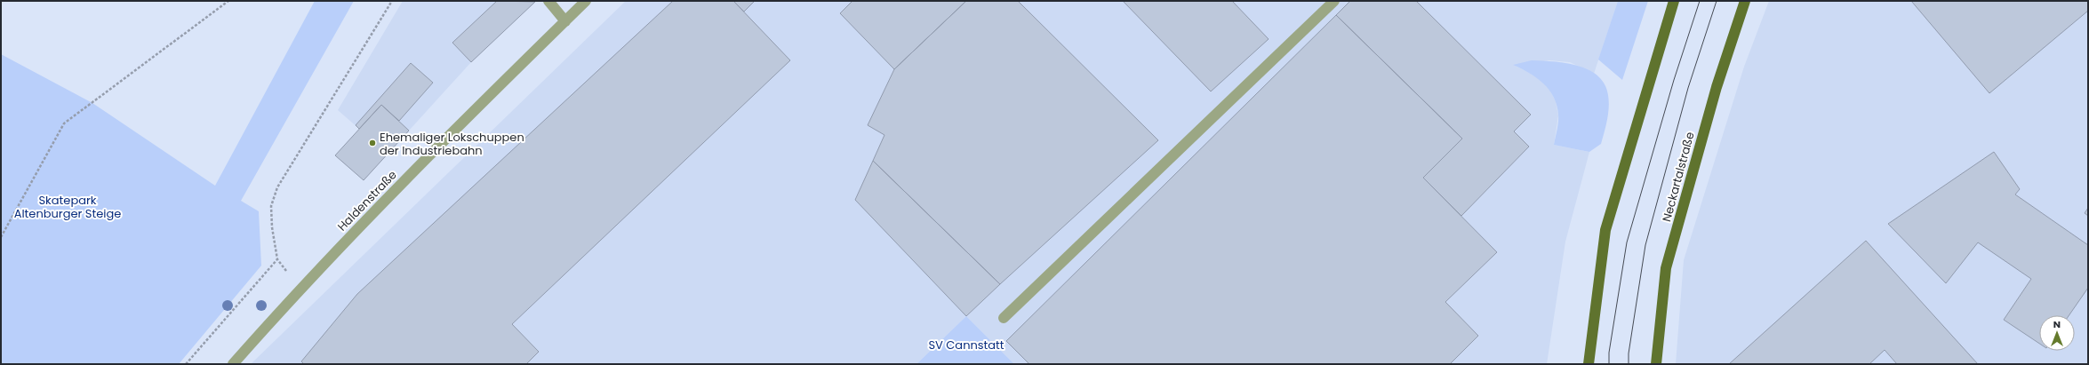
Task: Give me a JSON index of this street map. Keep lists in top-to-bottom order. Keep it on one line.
{"streets":{"main road":["Neckartalstraße"],"street":["Haldenstraße"]},"parks":["Skatepark Altenburger Steige","SV Cannstatt"],"places":["Ehemaliger Lokschuppen der Industriebahn"],"north":"top"}
